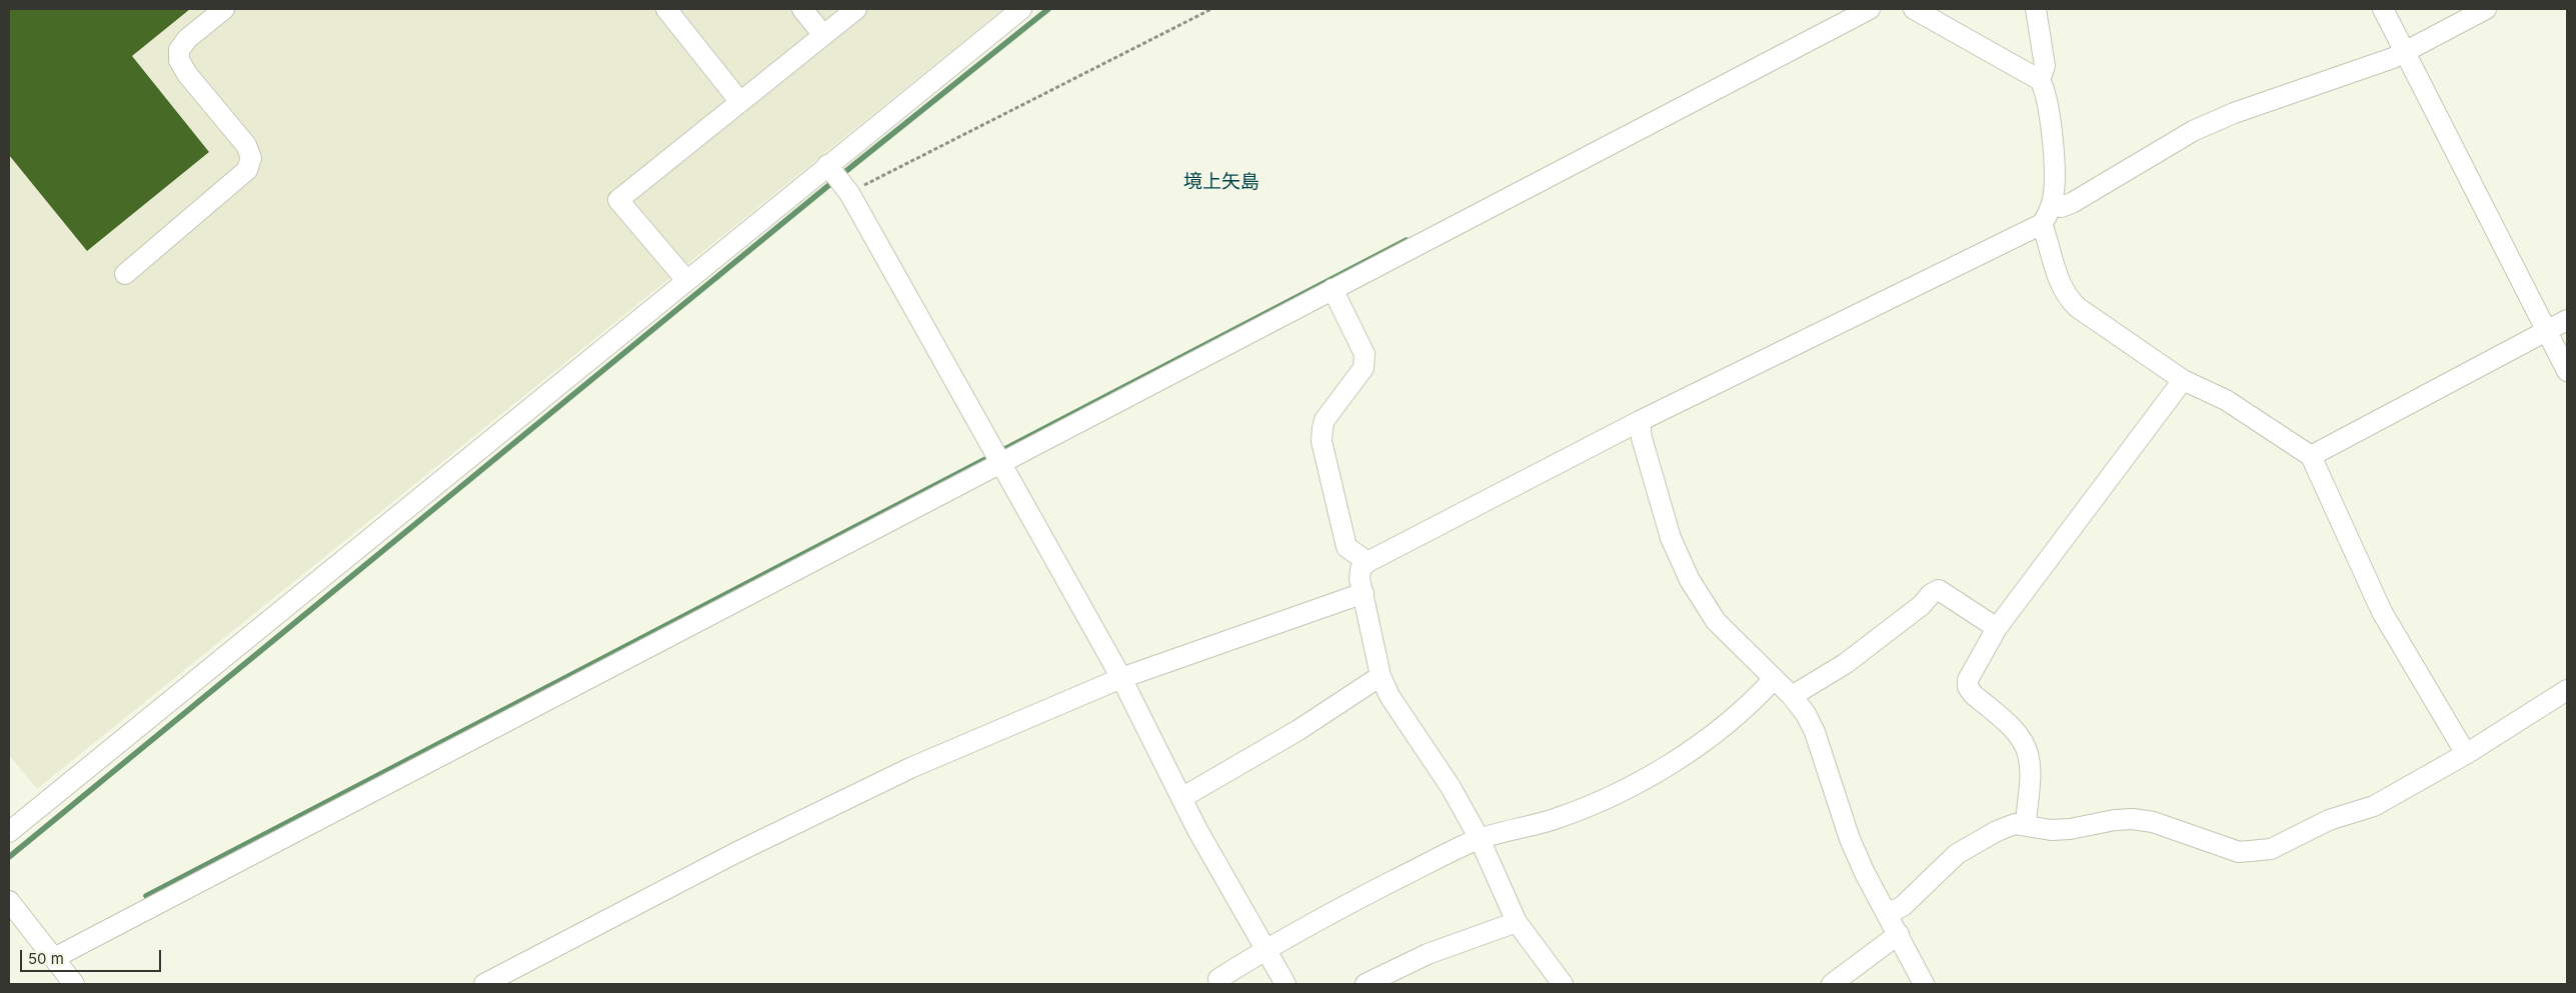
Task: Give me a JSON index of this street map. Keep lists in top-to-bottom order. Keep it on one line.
{"districts":["境上矢島"],"scale_bar":"50 m"}
